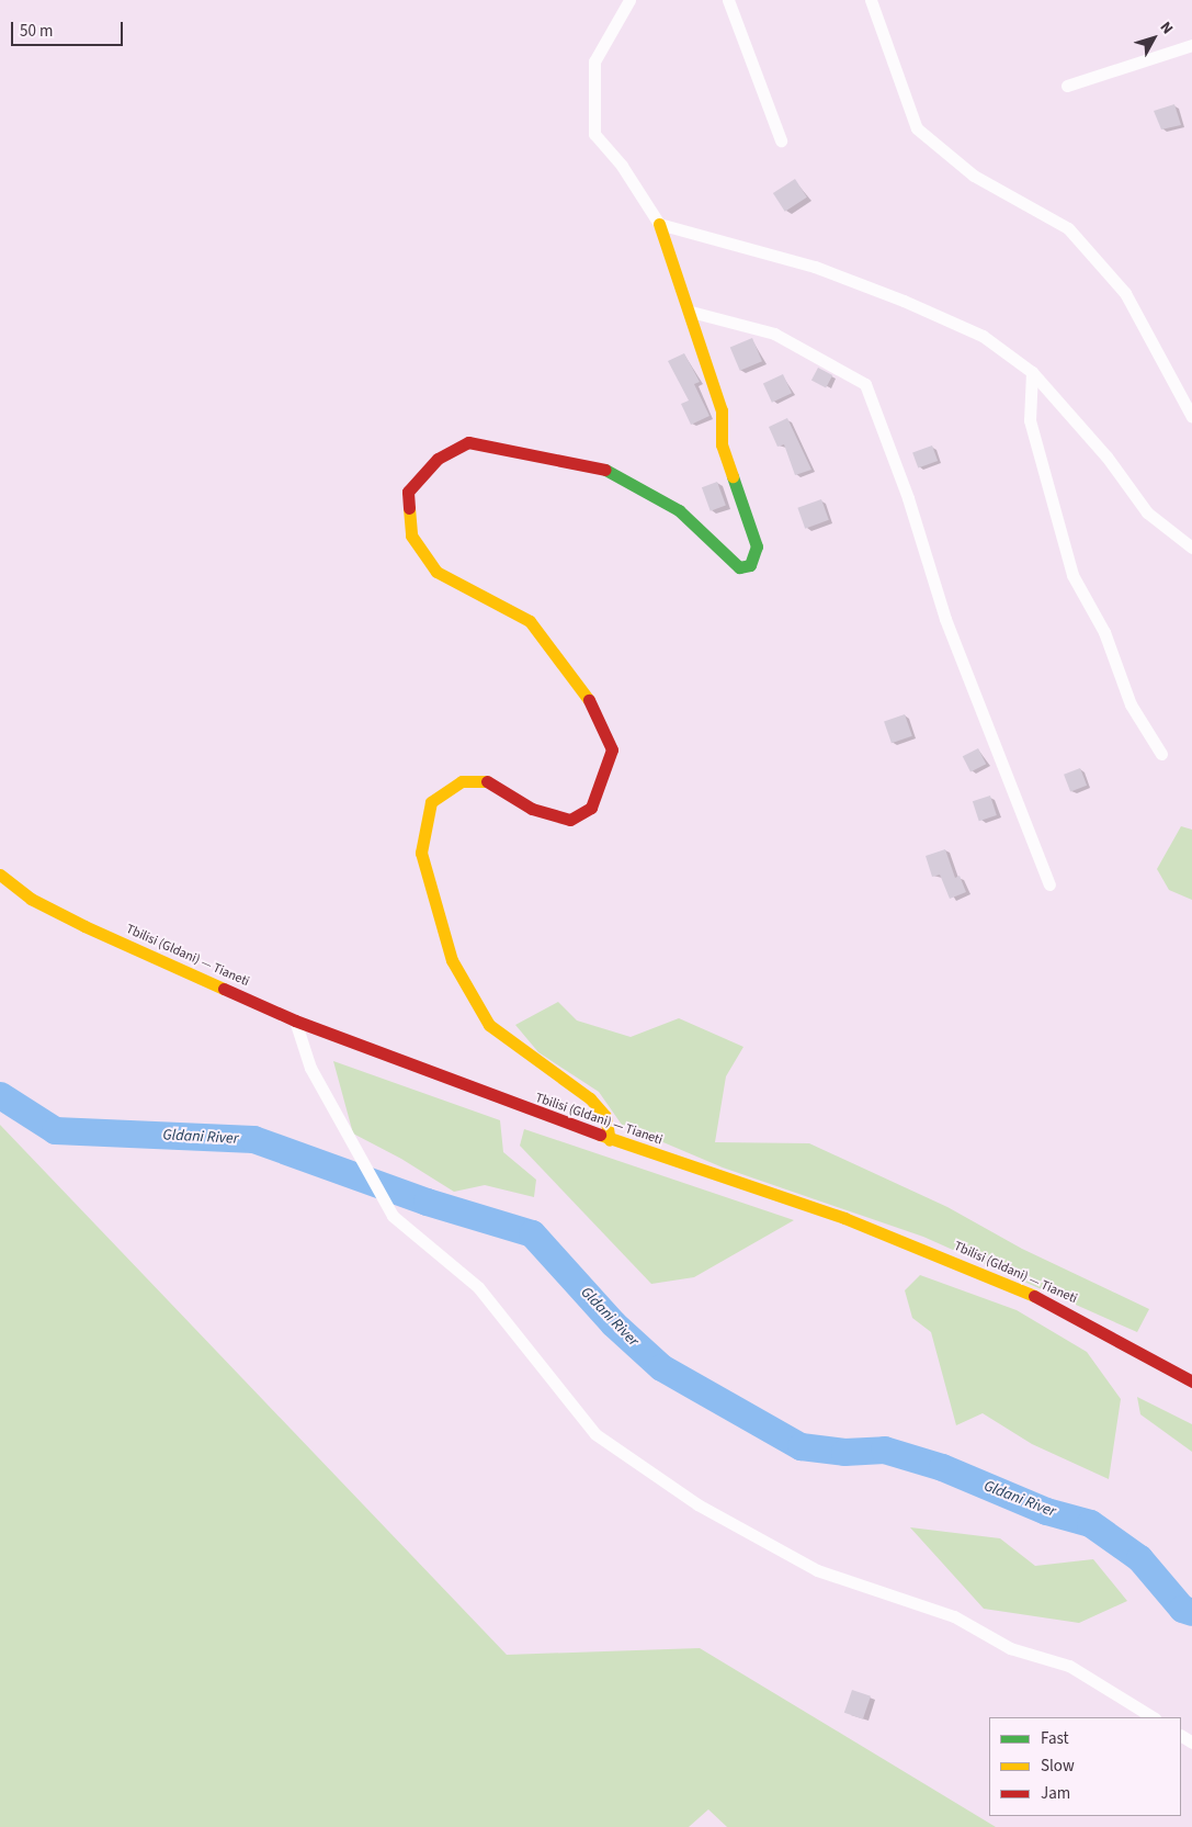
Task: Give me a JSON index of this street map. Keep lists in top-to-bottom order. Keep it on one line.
{"streets":{"street":["Tbilisi (Gldani) — Tianeti"]},"water":["Gldani River"],"legend":["Fast","Slow","Jam"],"scale_bar":"50 m","north":"top right"}
